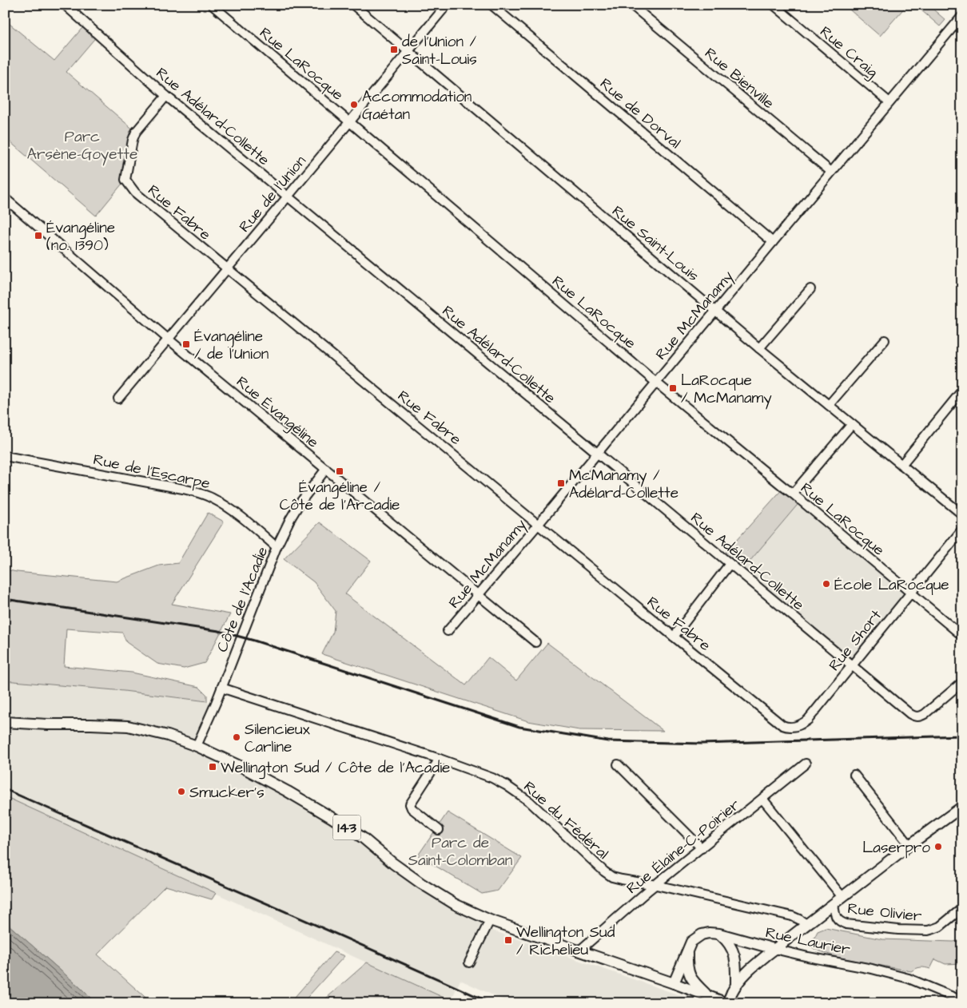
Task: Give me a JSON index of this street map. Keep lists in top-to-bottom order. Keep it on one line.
{"streets":{"main road":["143","Rue Laurier"],"street":["Rue Craig","Rue LaRocque","Rue Bienville","Rue de Dorval","Rue Adélard-Collette","Rue de l'Union","Rue Fabre","Rue Saint-Louis","Rue McManamy","Rue Évangéline","Rue de l'Escarpe","Côte de l'Acadie","Rue Short","Rue du Fédéral","Rue Élaine-C.-Poirier","Rue Olivier"]},"crossings":[["Rue Craig","Rue McManamy"],["Rue LaRocque","Rue de l'Union"],["Rue LaRocque","Rue McManamy"],["Rue LaRocque","Rue Short"],["Rue Bienville","Rue McManamy"],["Rue de Dorval","Rue McManamy"],["Rue Adélard-Collette","Rue de l'Union"],["Rue Adélard-Collette","Rue Fabre"],["Rue Adélard-Collette","Rue McManamy"],["Rue Adélard-Collette","Rue Short"],["Rue de l'Union","Rue Fabre"],["Rue de l'Union","Rue Saint-Louis"],["Rue de l'Union","Rue Évangéline"],["Rue Fabre","Rue McManamy"],["Rue Fabre","Rue Short"],["Rue Saint-Louis","Rue McManamy"],["Rue McManamy","Rue Évangéline"],["Rue Évangéline","Côte de l'Acadie"],["Rue de l'Escarpe","Côte de l'Acadie"],["Côte de l'Acadie","Rue du Fédéral"],["Côte de l'Acadie","143"],["Rue du Fédéral","Rue Élaine-C.-Poirier"],["143","Rue Élaine-C.-Poirier"],["143","Rue Laurier"]],"parks":["Parc Arsène-Goyette","Parc de Saint-Colomban"],"places":{"transit":["de l'Union / Saint-Louis","Évangéline (no. 1390)","Évangéline / de l'Union","LaRocque / McManamy","Évangéline / Côte de l'Arcadie","McManamy / Adélard-Collette","Wellington Sud / Côte de l'Acadie","Wellington Sud / Richelieu"],"other":["Accommodation Gaétan","École LaRocque","Silencieux Carline","Smucker's","Laserpro"]}}
